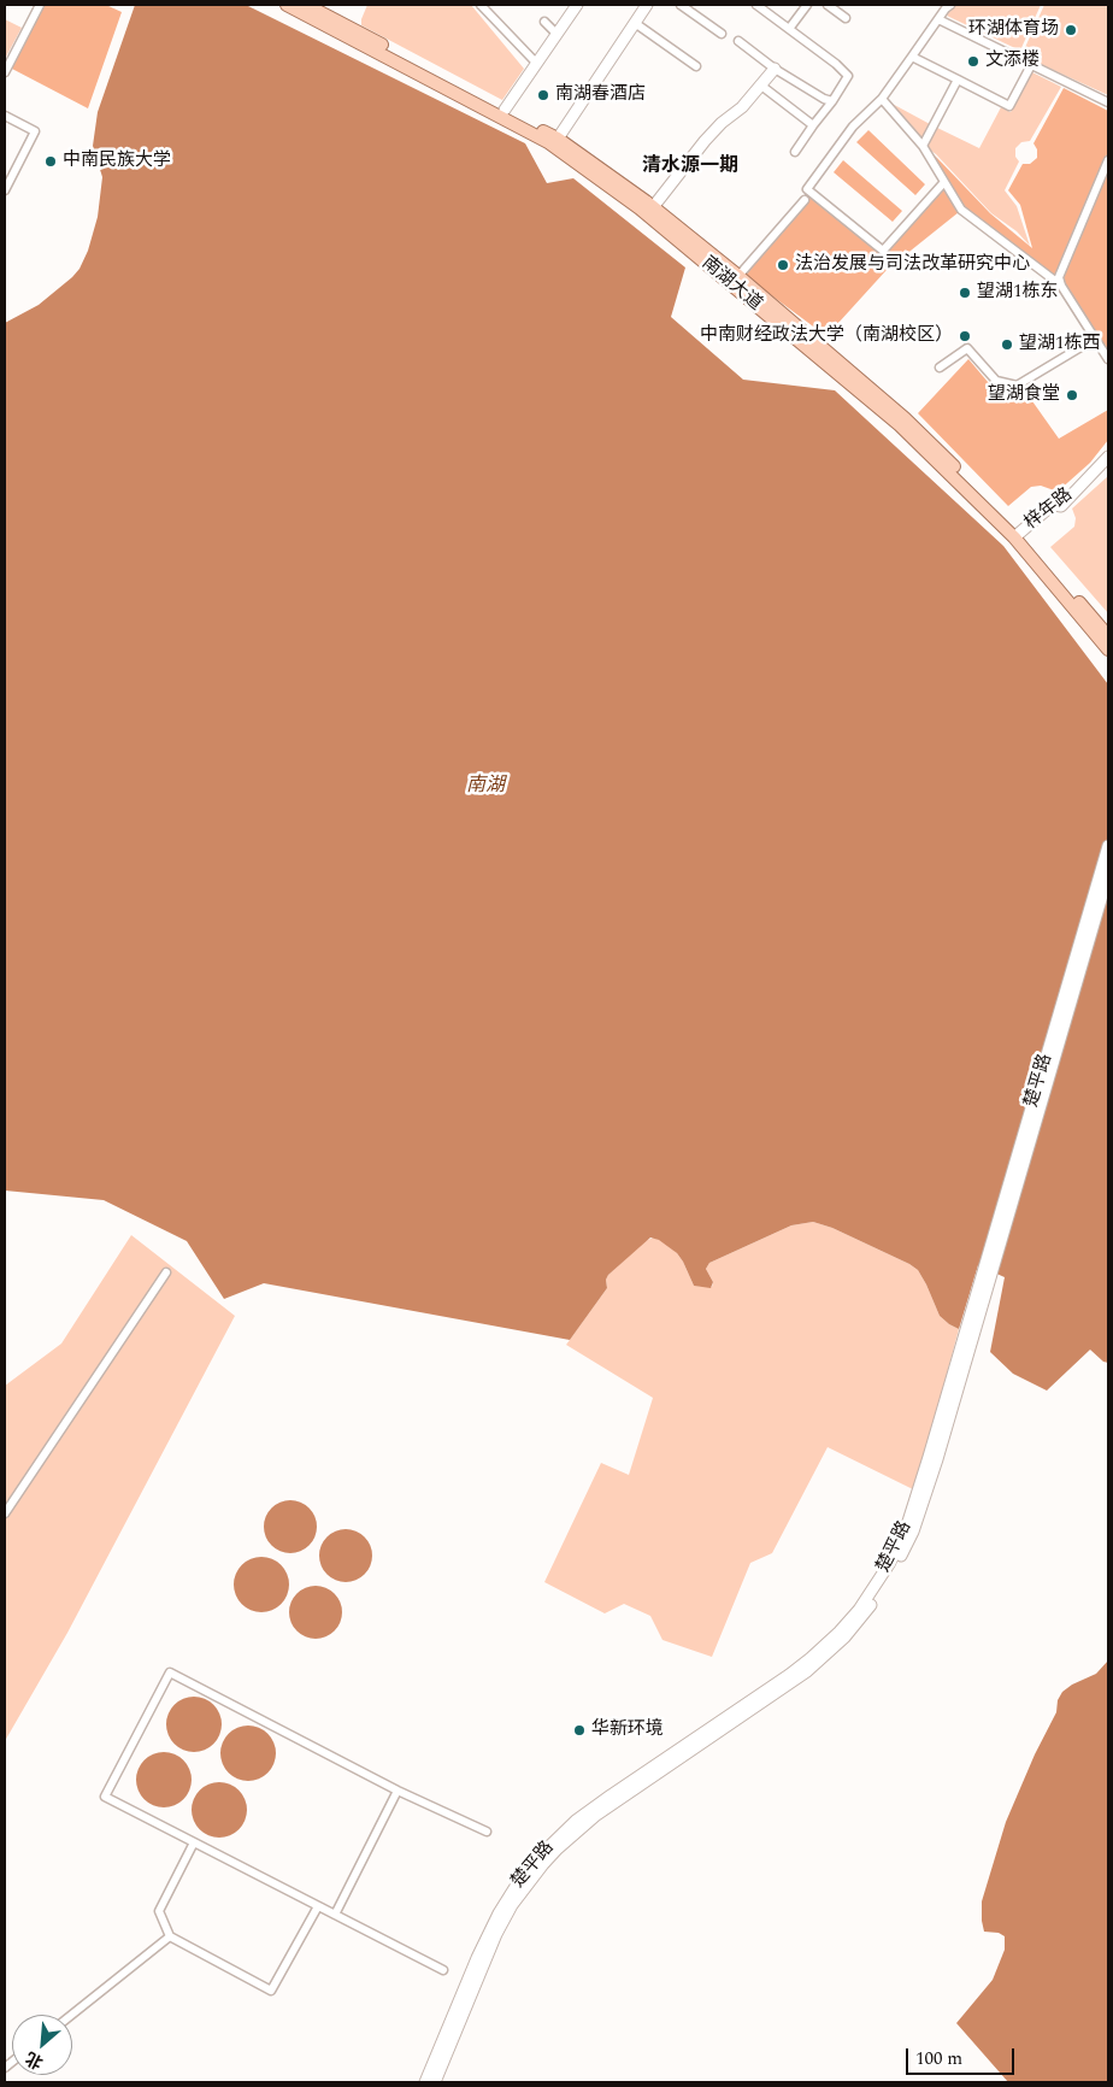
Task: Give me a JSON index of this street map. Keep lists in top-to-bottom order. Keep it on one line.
{"streets":{"main road":["南湖大道","梓年路","楚平路"]},"crossings":[["南湖大道","梓年路"]],"districts":["清水源一期"],"water":["南湖"],"places":["环湖体育场","文添楼","南湖春酒店","中南民族大学","法治发展与司法改革研究中心","望湖1栋东","中南财经政法大学（南湖校区）","望湖1栋西","望湖食堂","华新环境"],"scale_bar":"100 m","north":"bottom left"}
